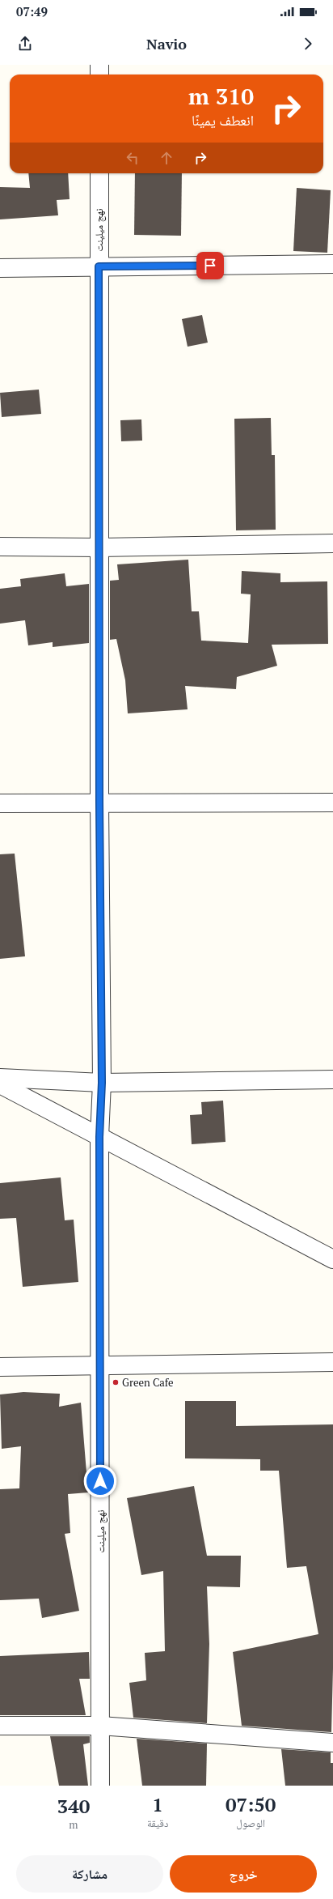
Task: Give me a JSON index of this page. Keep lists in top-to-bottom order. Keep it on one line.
{"streets":{"street":["نهج ميلينت"]},"places":["Green Cafe"],"page":{"status":"07:49","header":"Navio","turn":["310 m","انعطف يمينًا"],"eta":["07:50","الوصول","1","دقيقة","340","m"],"buttons":["خروج","مشاركة"]}}
